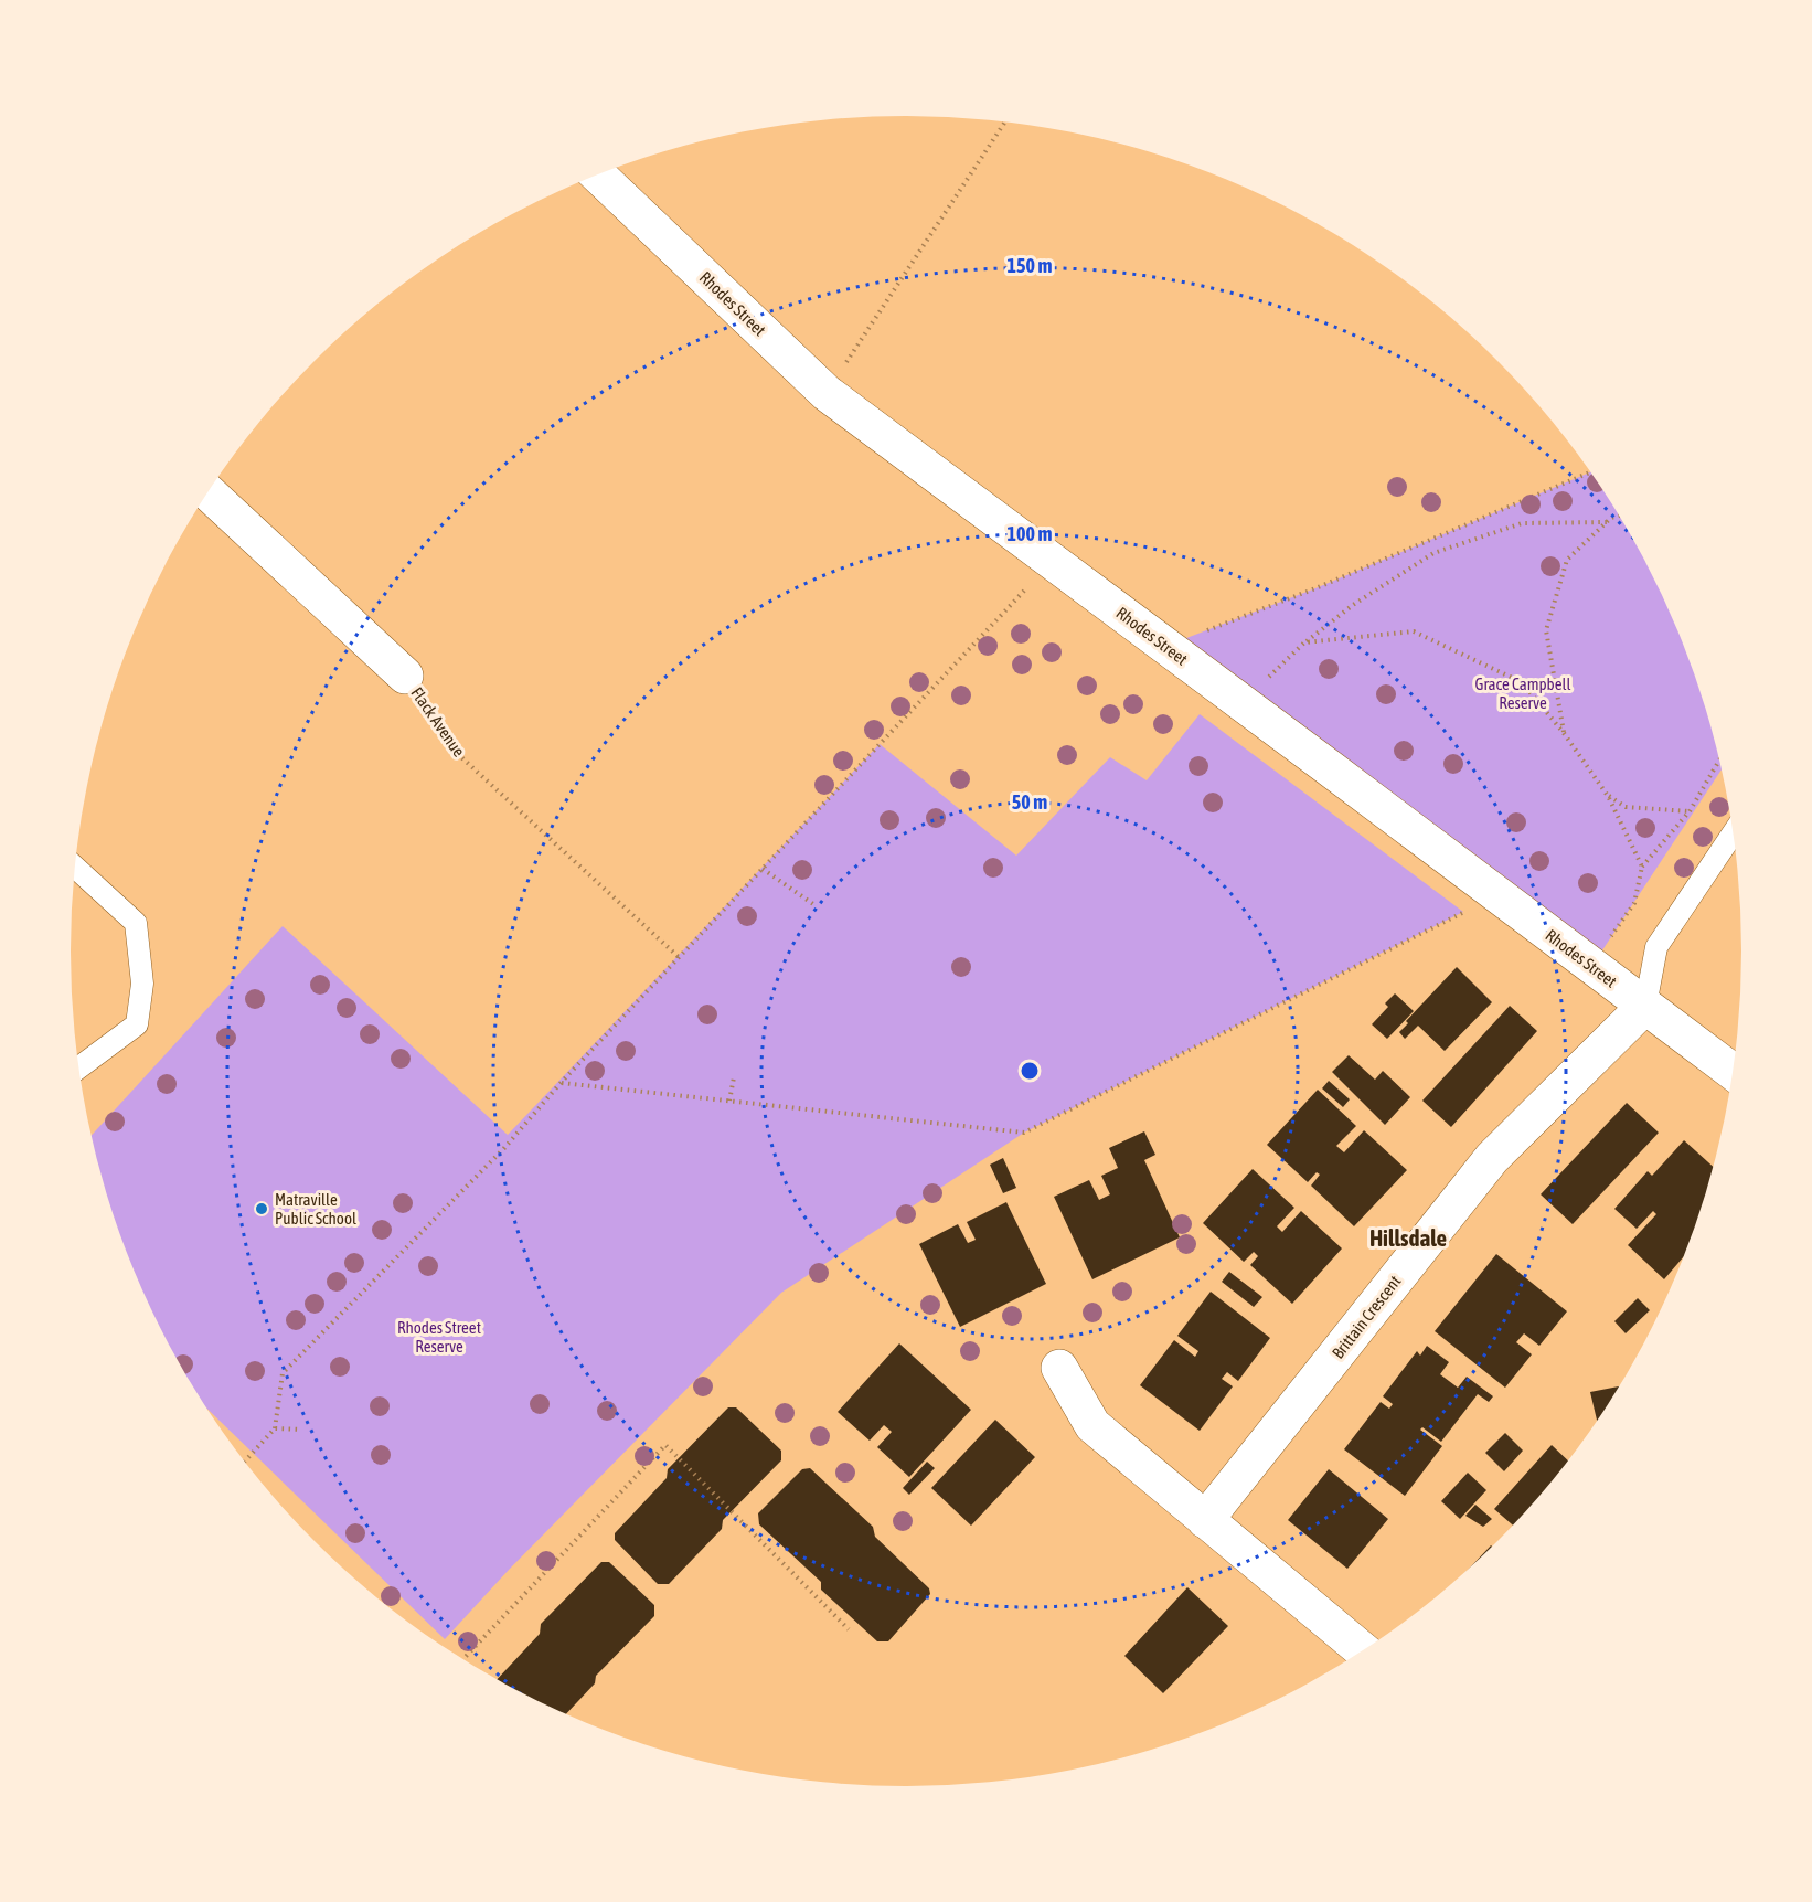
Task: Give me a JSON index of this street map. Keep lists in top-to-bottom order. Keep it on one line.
{"streets":{"street":["Rhodes Street","Flack Avenue","Brittain Crescent"]},"crossings":[["Rhodes Street","Brittain Crescent"]],"districts":["Hillsdale"],"parks":["Grace Campbell Reserve","Rhodes Street Reserve"],"places":["Matraville Public School"],"rings":["150 m","100 m","50 m"]}
